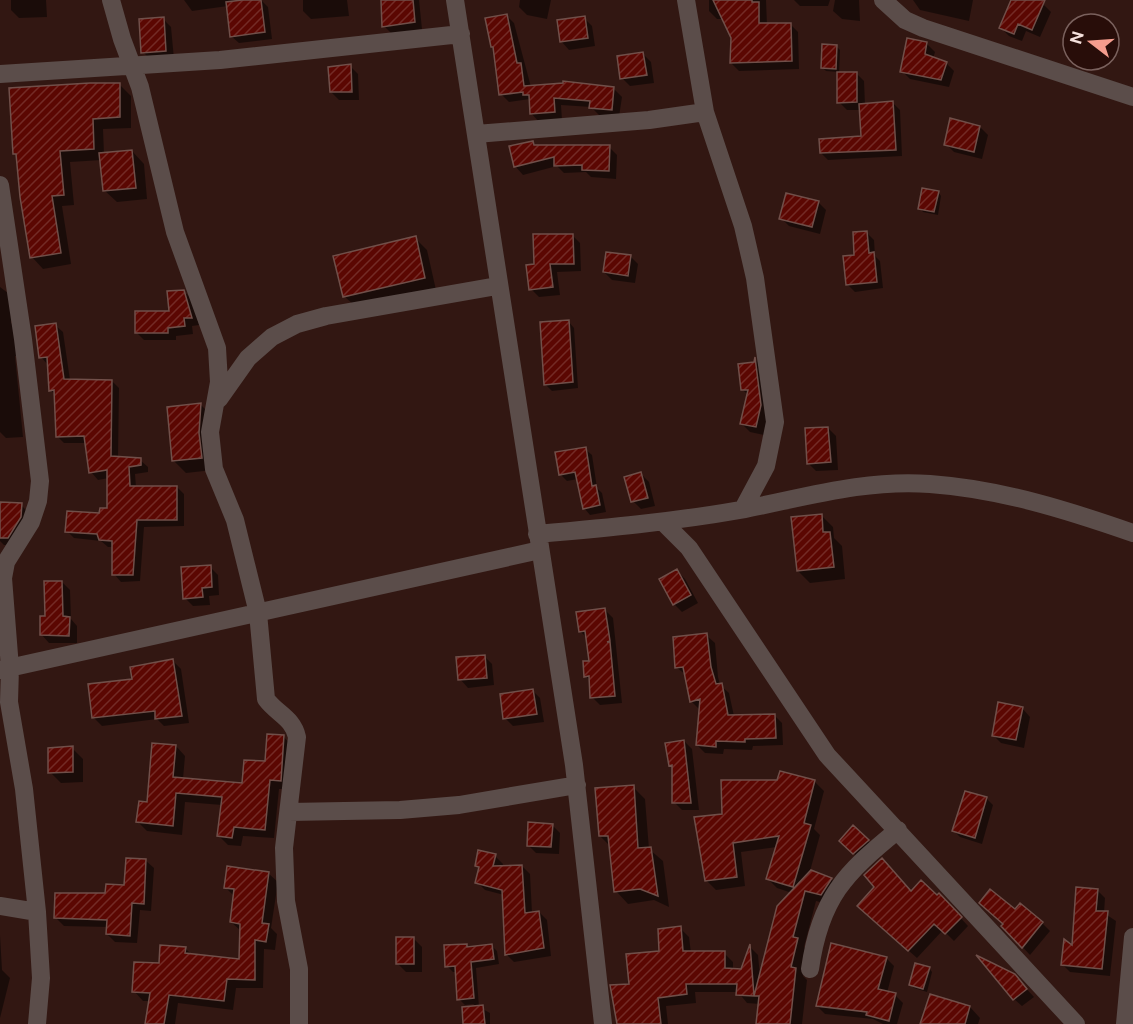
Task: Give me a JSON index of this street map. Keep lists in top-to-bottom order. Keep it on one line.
{"north":"left"}
